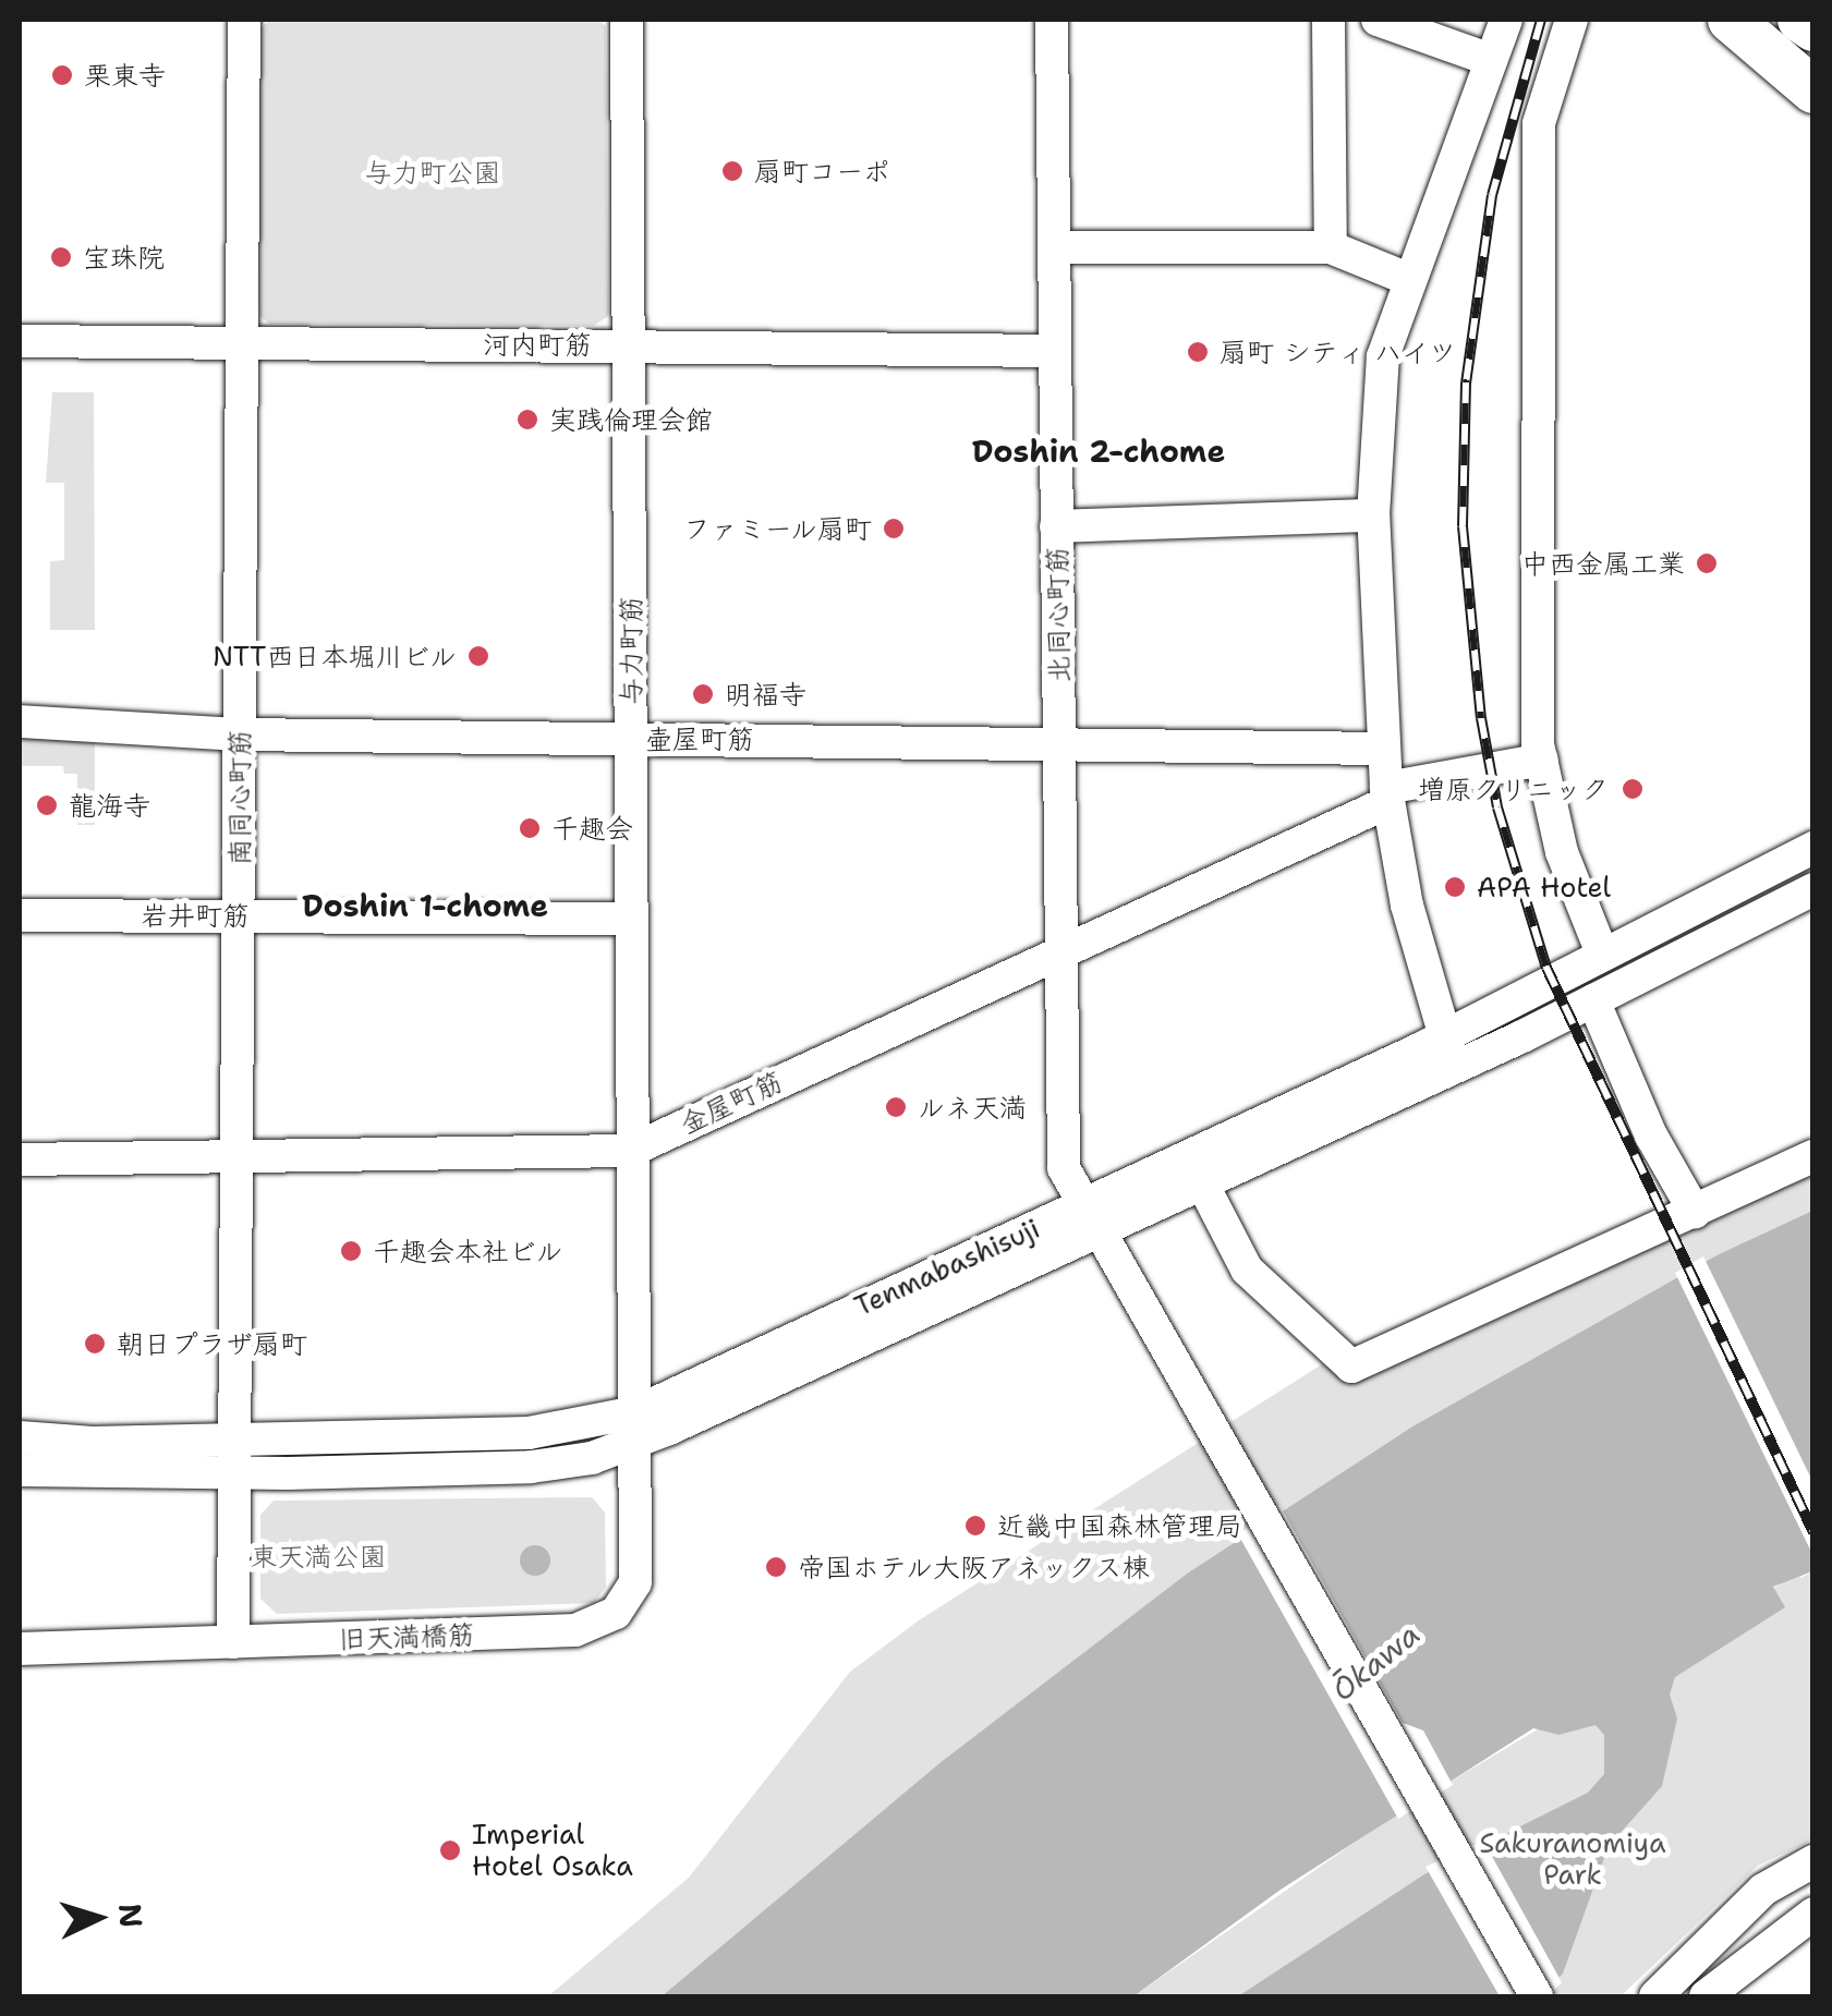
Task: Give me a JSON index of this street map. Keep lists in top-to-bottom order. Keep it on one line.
{"streets":{"street":["河内町筋","北同心町筋","与力町筋","壷屋町筋","南同心町筋","岩井町筋","金屋町筋","Tenmabashisuji","旧天満橋筋"]},"crossings":[["河内町筋","北同心町筋"],["河内町筋","与力町筋"],["河内町筋","南同心町筋"],["北同心町筋","壷屋町筋"],["北同心町筋","金屋町筋"],["北同心町筋","Tenmabashisuji"],["与力町筋","壷屋町筋"],["与力町筋","岩井町筋"],["与力町筋","金屋町筋"],["与力町筋","Tenmabashisuji"],["与力町筋","旧天満橋筋"],["壷屋町筋","南同心町筋"],["南同心町筋","岩井町筋"],["南同心町筋","金屋町筋"],["南同心町筋","Tenmabashisuji"],["南同心町筋","旧天満橋筋"],["Tenmabashisuji","旧天満橋筋"]],"districts":["Doshin 2-chome","Doshin 1-chome"],"water":["Ōkawa"],"parks":["与力町公園","東天満公園","Sakuranomiya Park"],"places":["栗東寺","扇町コーポ","宝珠院","扇町 シティ ハイツ","実践倫理会館","ファミール扇町","中西金属工業","NTT西日本堀川ビル","明福寺","増原クリニック","龍海寺","千趣会","APA Hotel","ルネ天満","千趣会本社ビル","朝日プラザ扇町","近畿中国森林管理局","帝国ホテル大阪アネックス棟","Imperial Hotel Osaka"],"north":"right"}
